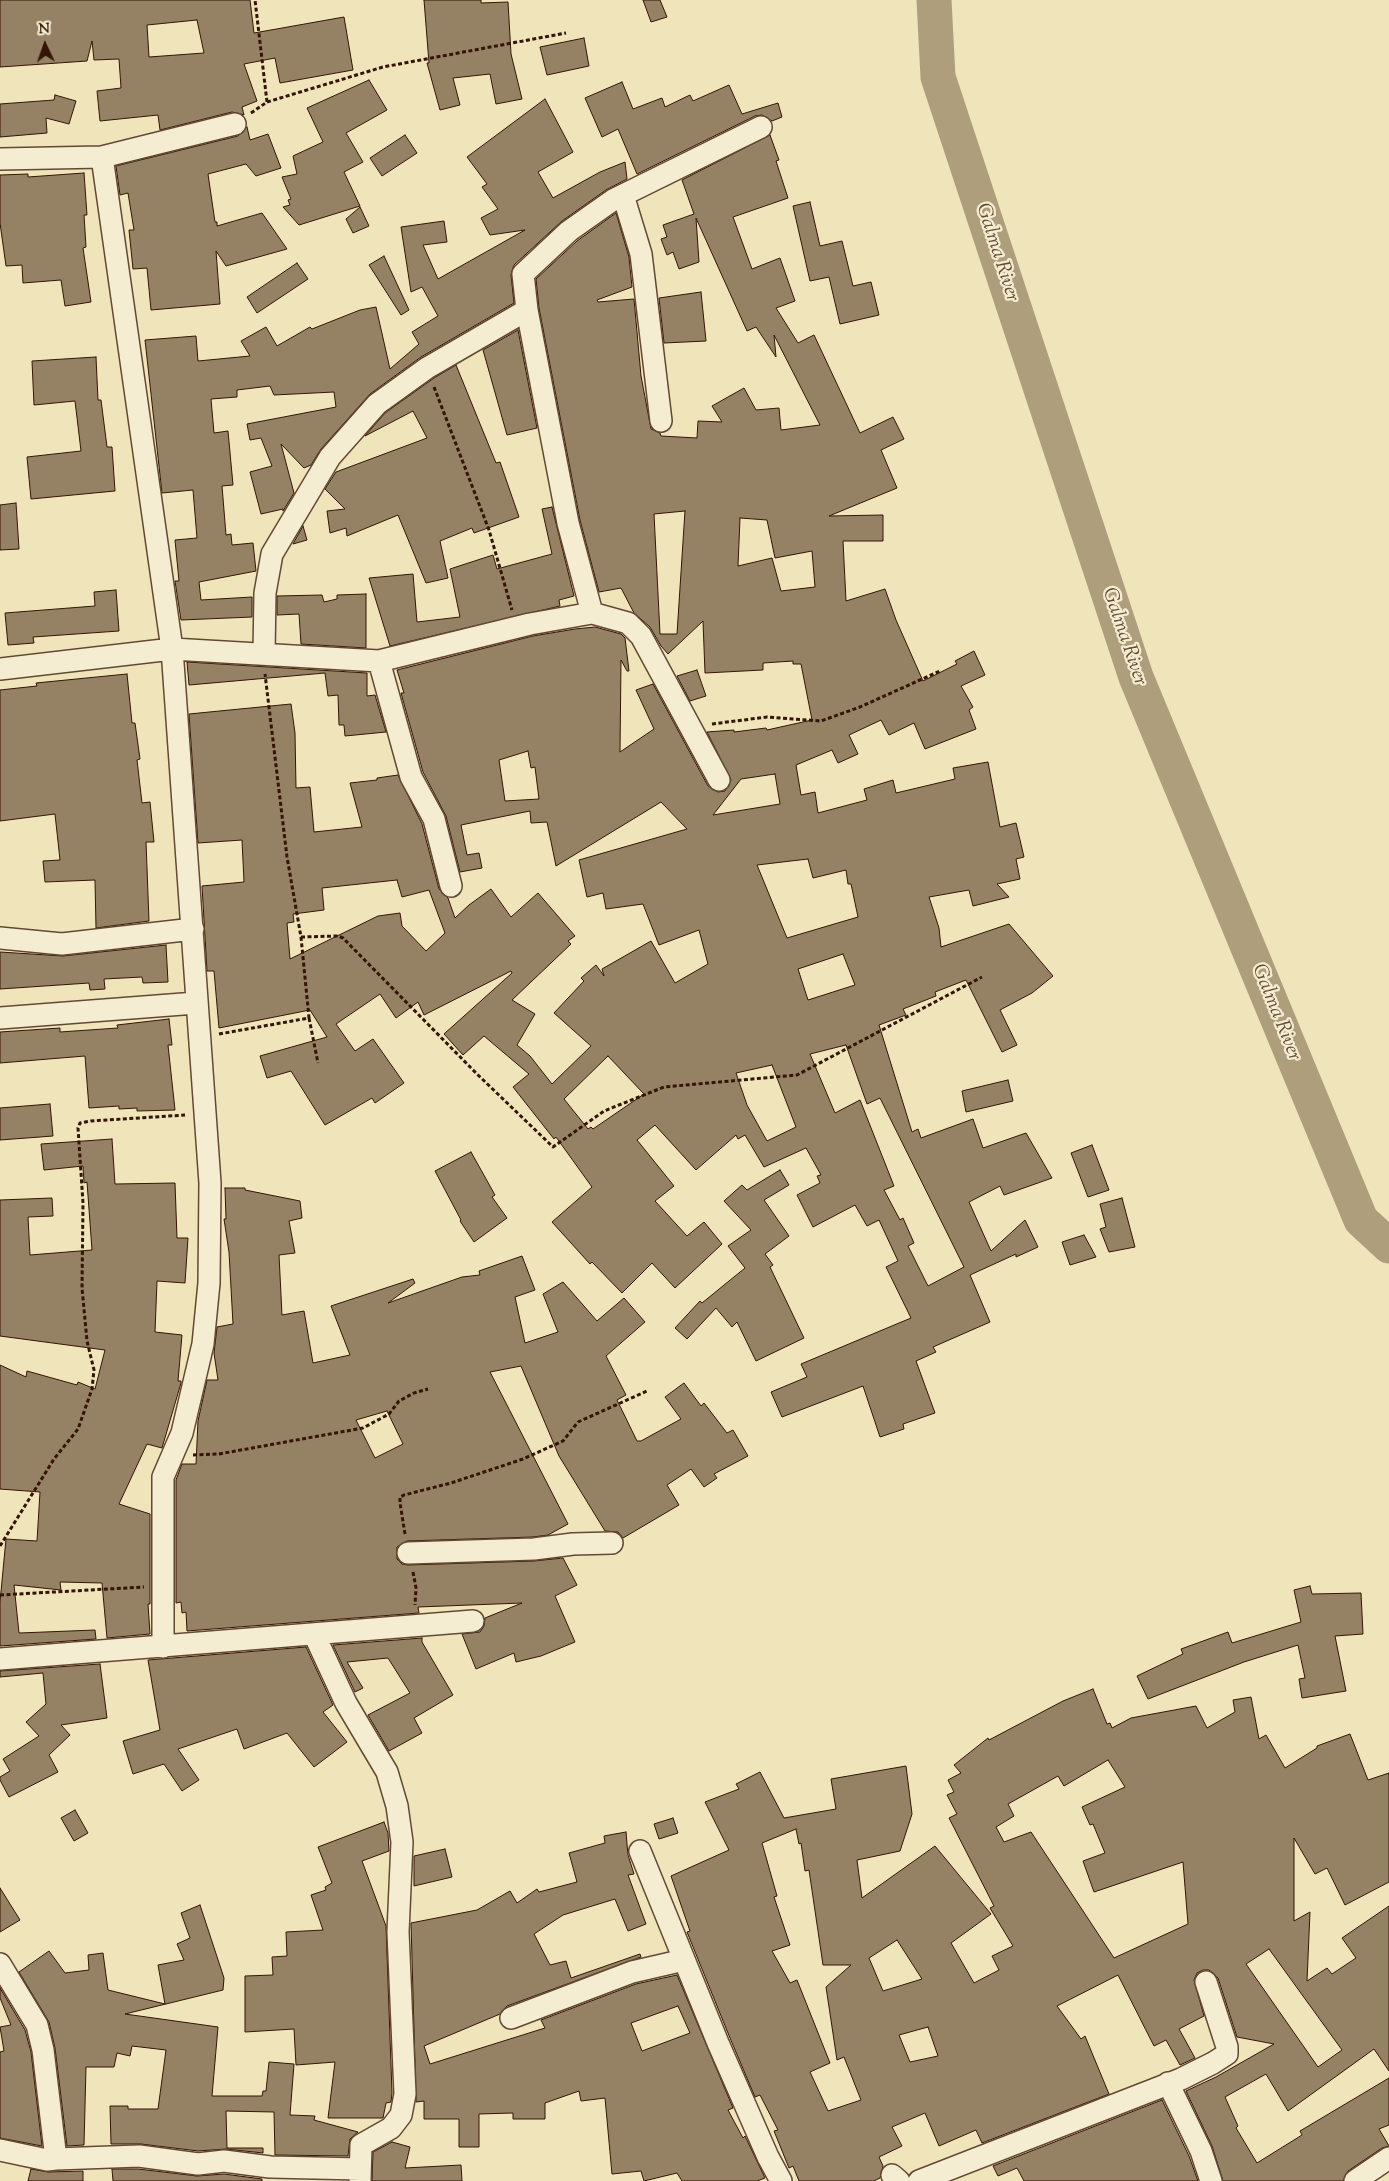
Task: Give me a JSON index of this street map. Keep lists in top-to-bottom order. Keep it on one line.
{"water":["Galma River"],"north":"top"}
